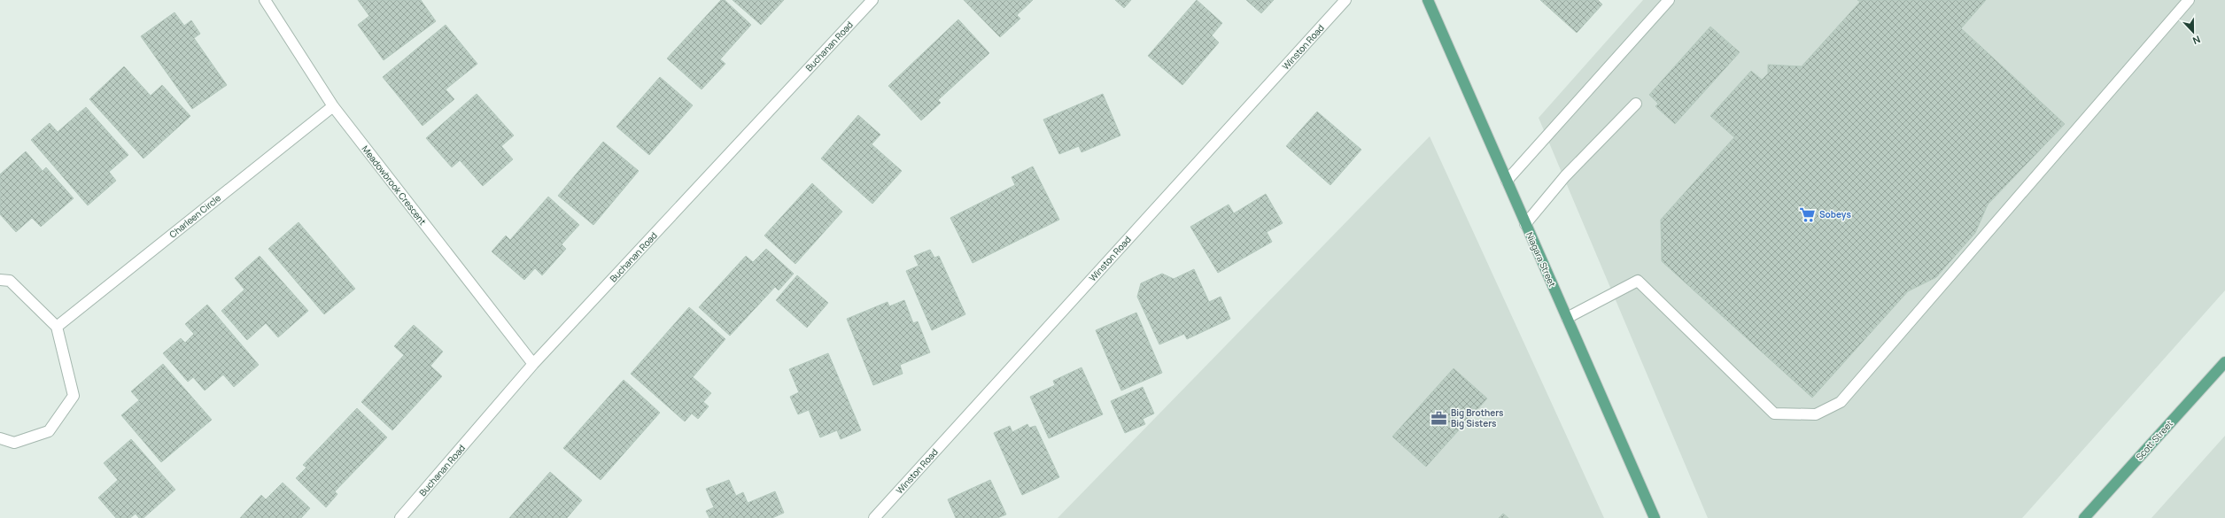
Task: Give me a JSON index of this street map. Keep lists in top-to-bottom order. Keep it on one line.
{"streets":{"main road":["Niagara Street","Scott Street"],"street":["Buchanan Road","Winston Road","Meadowbrook Crescent","Charleen Circle"]},"crossings":[["Buchanan Road","Meadowbrook Crescent"],["Meadowbrook Crescent","Charleen Circle"]],"places":{"supermarket":["Sobeys"],"office":["Big Brothers Big Sisters"]},"north":"bottom"}
